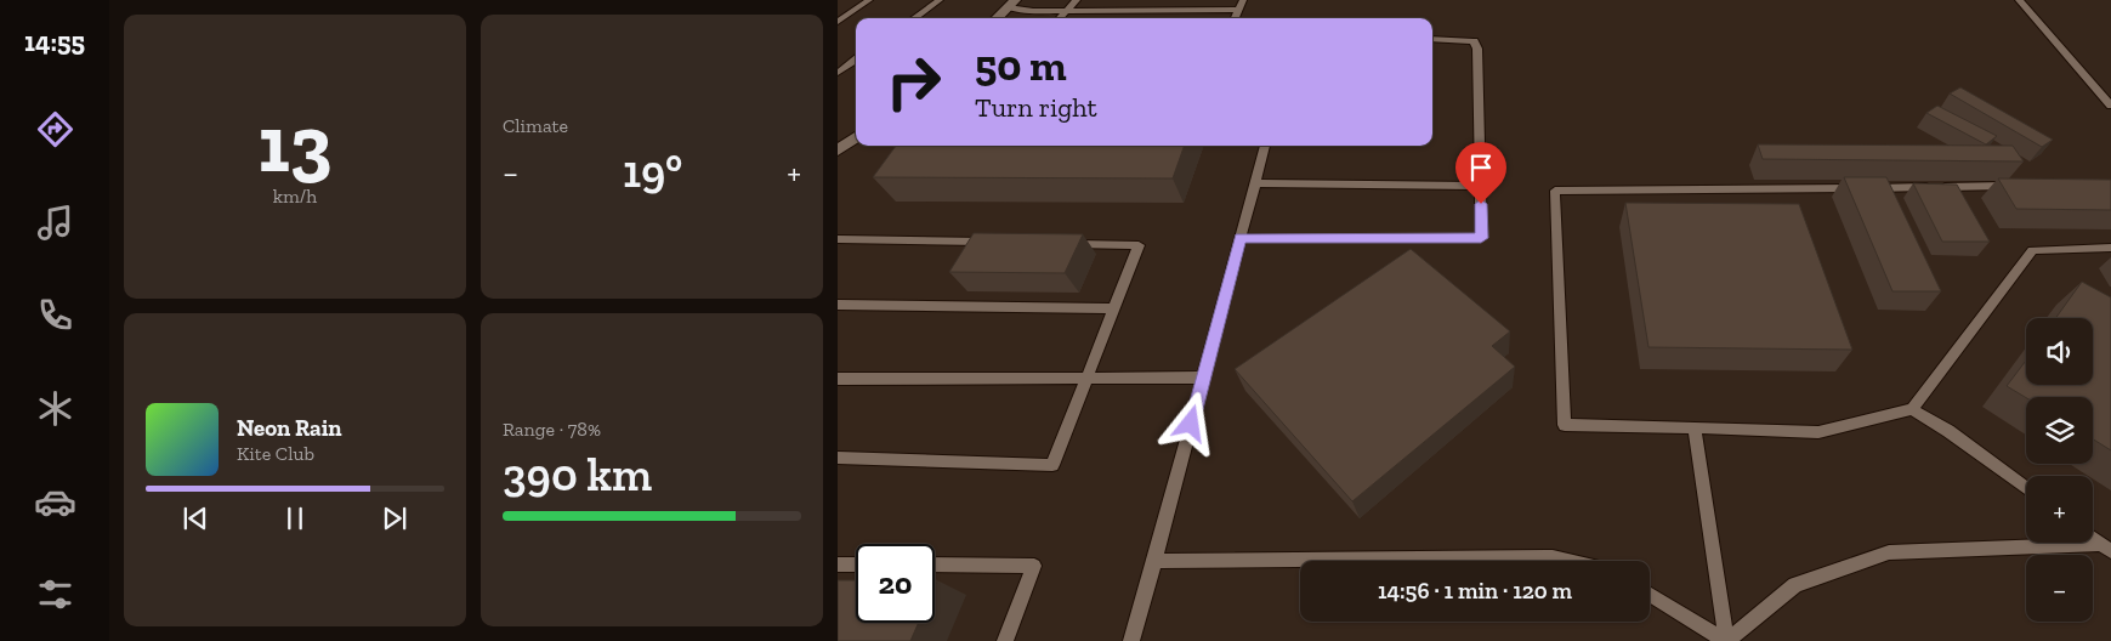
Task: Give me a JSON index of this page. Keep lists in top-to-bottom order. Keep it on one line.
{"page":{"tabs":"14:55","tile":[["13","km/h"],"Climate",["Range · 78%","390 km"]],"turn":["50 m","Turn right"],"heat":["−","19°","+"],"map_buttons":["+","−"],"song":["Neon Rain","Kite Club"],"limit":"20","trip":"14:56 · 1 min · 120 m"}}
